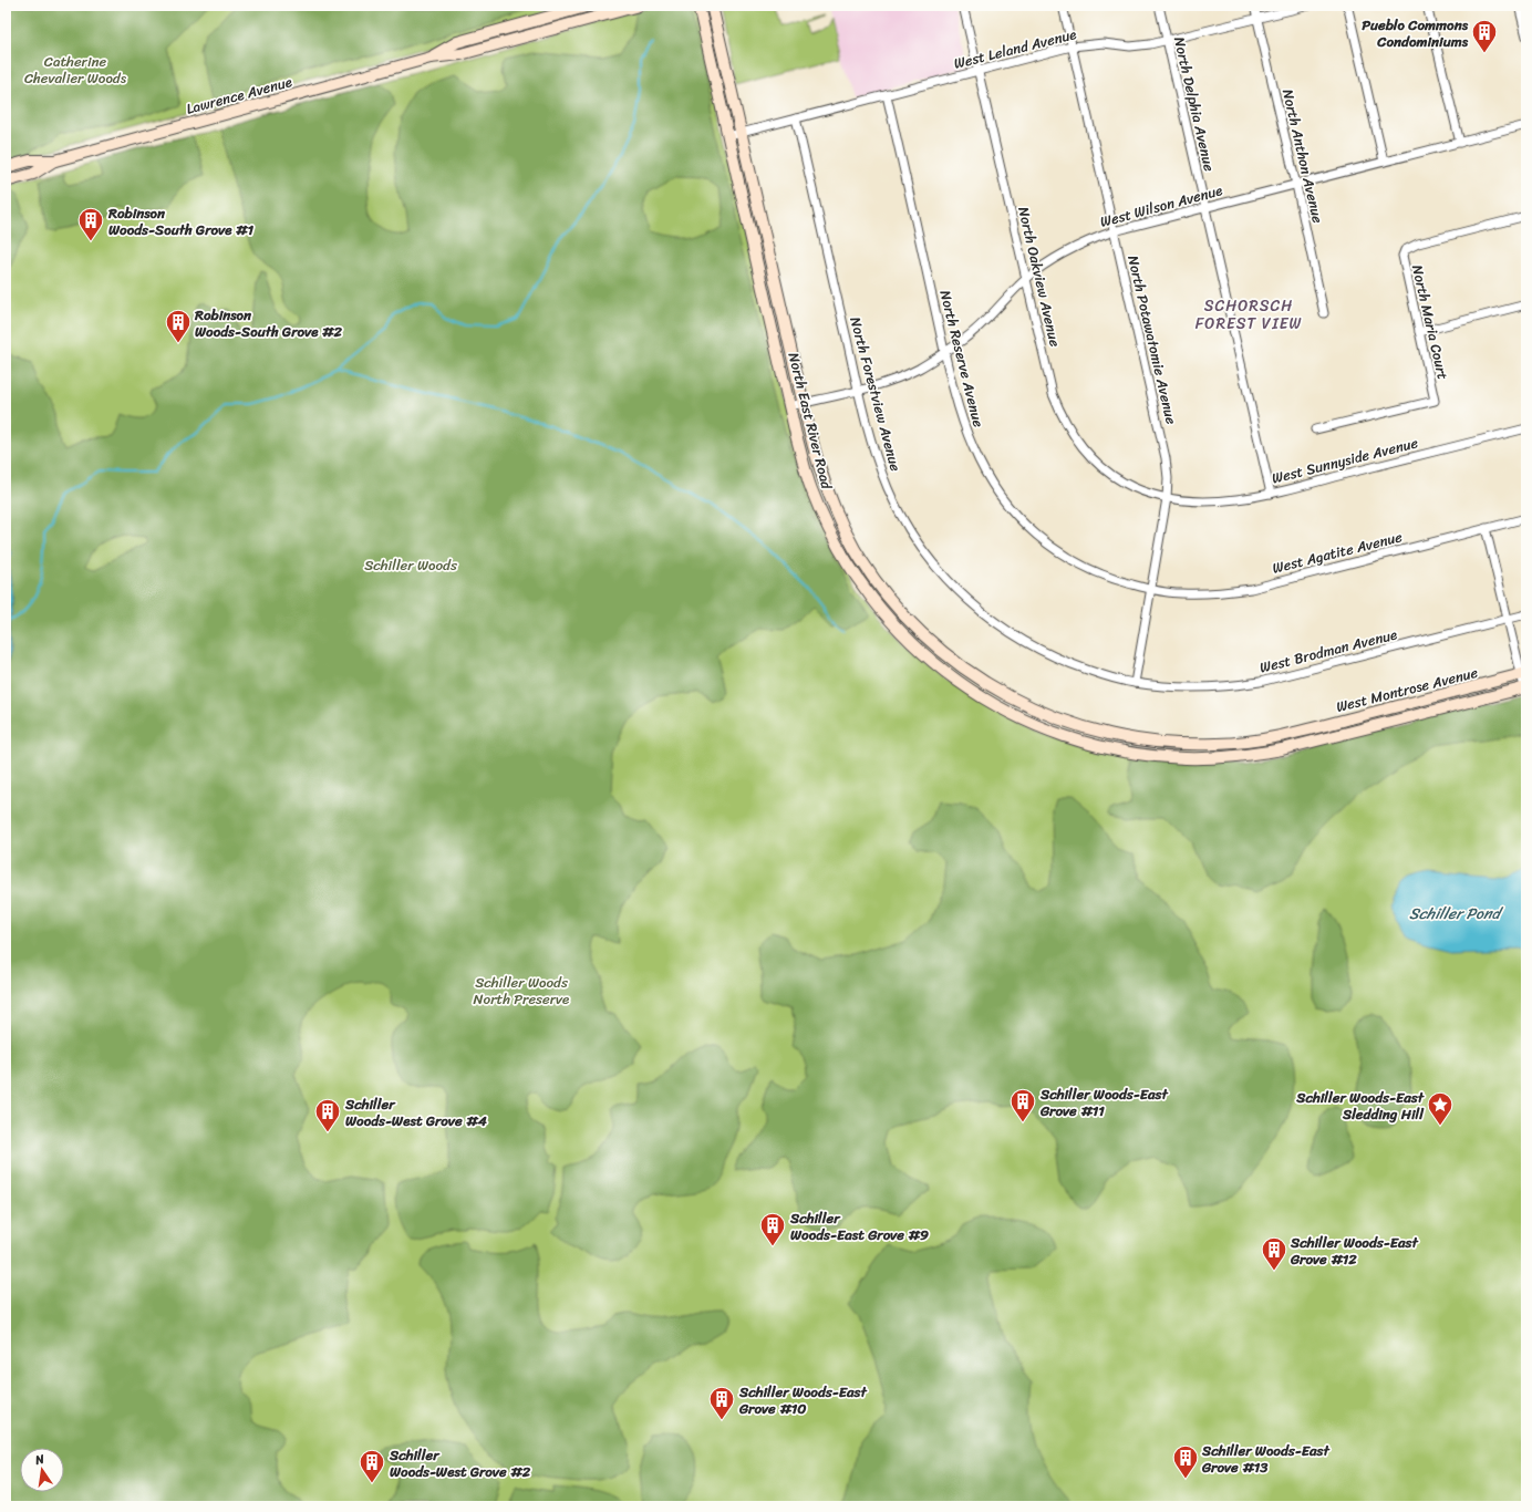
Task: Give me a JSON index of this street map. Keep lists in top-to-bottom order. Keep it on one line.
{"streets":{"main road":["Lawrence Avenue","North East River Road","West Montrose Avenue"],"street":["West Leland Avenue","North Delphia Avenue","North Anthon Avenue","West Wilson Avenue","North Oakview Avenue","North Maria Court","North Potawatomie Avenue","North Reserve Avenue","North Forestview Avenue","West Sunnyside Avenue","West Agatite Avenue","West Brodman Avenue"]},"crossings":[["West Leland Avenue","North Delphia Avenue"],["West Leland Avenue","North Anthon Avenue"],["West Leland Avenue","North Oakview Avenue"],["West Leland Avenue","North Potawatomie Avenue"],["West Leland Avenue","North Reserve Avenue"],["West Leland Avenue","North Forestview Avenue"],["West Leland Avenue","North East River Road"],["North Delphia Avenue","West Wilson Avenue"],["North Delphia Avenue","West Sunnyside Avenue"],["North Anthon Avenue","West Wilson Avenue"],["West Wilson Avenue","North Oakview Avenue"],["West Wilson Avenue","North Potawatomie Avenue"],["West Wilson Avenue","North Reserve Avenue"],["West Wilson Avenue","North Forestview Avenue"],["West Wilson Avenue","North East River Road"],["North Oakview Avenue","North Potawatomie Avenue"],["North Oakview Avenue","West Sunnyside Avenue"],["North Potawatomie Avenue","North Reserve Avenue"],["North Potawatomie Avenue","North Forestview Avenue"],["North Potawatomie Avenue","West Sunnyside Avenue"],["North Potawatomie Avenue","West Agatite Avenue"],["North Potawatomie Avenue","West Brodman Avenue"],["North Reserve Avenue","West Agatite Avenue"],["North Forestview Avenue","West Brodman Avenue"],["North East River Road","West Montrose Avenue"]],"districts":["SCHORSCH FOREST VIEW"],"water":["Schiller Pond"],"parks":["Catherine Chevalier Woods","Schiller Woods","Schiller Woods North Preserve"],"places":{"building":["Pueblo Commons Condominiums","Robinson Woods-South Grove #1","Robinson Woods-South Grove #2","Schiller Woods-East Grove #11","Schiller Woods-West Grove #4","Schiller Woods-East Grove #9","Schiller Woods-East Grove #12","Schiller Woods-East Grove #10","Schiller Woods-East Grove #13","Schiller Woods-West Grove #2"],"place":["Schiller Woods-East Sledding Hill"]},"north":"top"}
